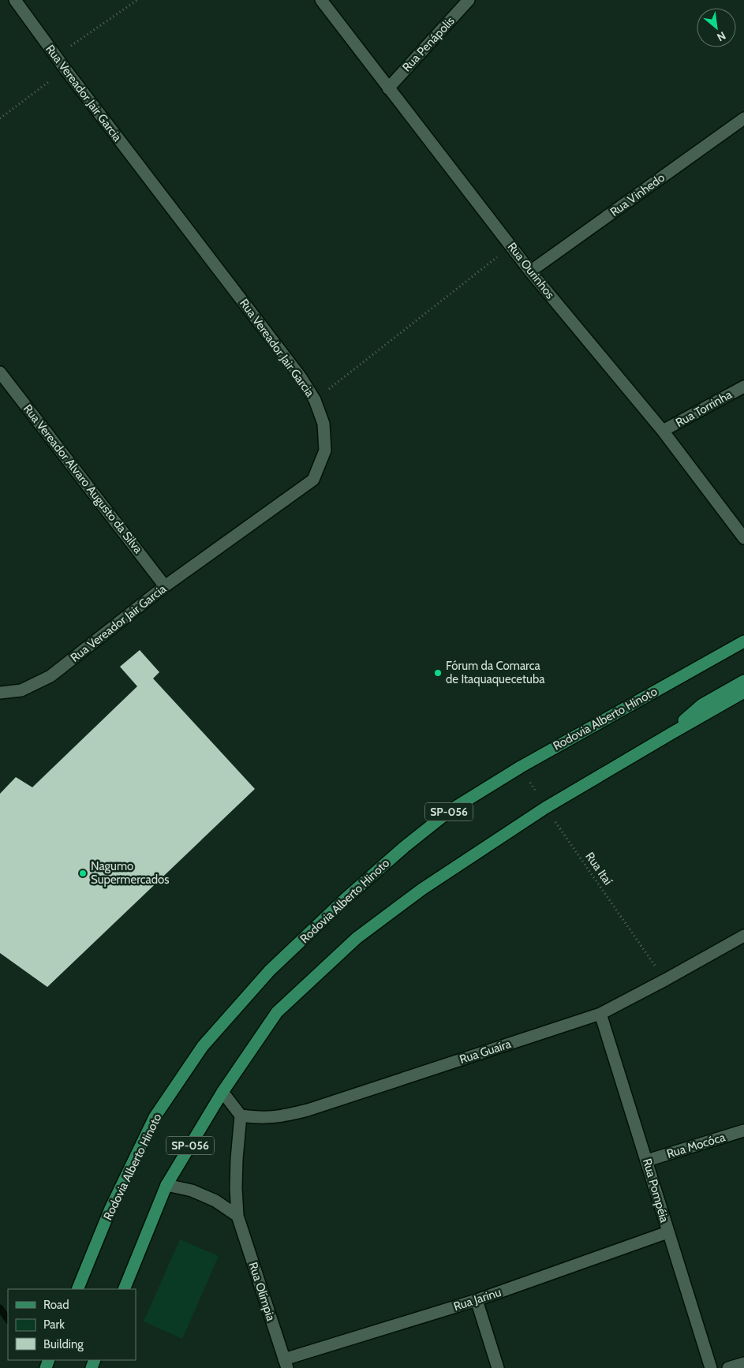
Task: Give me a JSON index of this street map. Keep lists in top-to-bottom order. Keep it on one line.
{"streets":{"main road":["Rodovia Alberto Hinoto","SP-056"],"street":["Rua Penápolis","Rua Vereador Jair Garcia","Rua Vinhedo","Rua Ourinhos","Rua Torrinha","Rua Vereador Alvaro Augusto da Silva","Rua Guaíra","Rua Mocóca","Rua Pompéia","Rua Olímpia","Rua Jarinu"],"path":["Rua Itaí"]},"crossings":[["Rua Penápolis","Rua Ourinhos"],["Rua Vereador Jair Garcia","Rua Vereador Alvaro Augusto da Silva"],["Rua Vinhedo","Rua Ourinhos"],["Rua Ourinhos","Rua Torrinha"],["Rodovia Alberto Hinoto","Rua Itaí"],["SP-056","Rua Itaí"],["Rua Itaí","Rua Guaíra"],["Rua Guaíra","Rua Pompéia"],["Rua Guaíra","Rua Olímpia"],["Rua Mocóca","Rua Pompéia"],["Rua Pompéia","Rua Jarinu"],["Rua Olímpia","Rua Jarinu"]],"places":["Fórum da Comarca de Itaquaquecetuba","Nagumo Supermercados"],"legend":["Road","Park","Building"],"north":"bottom right"}
